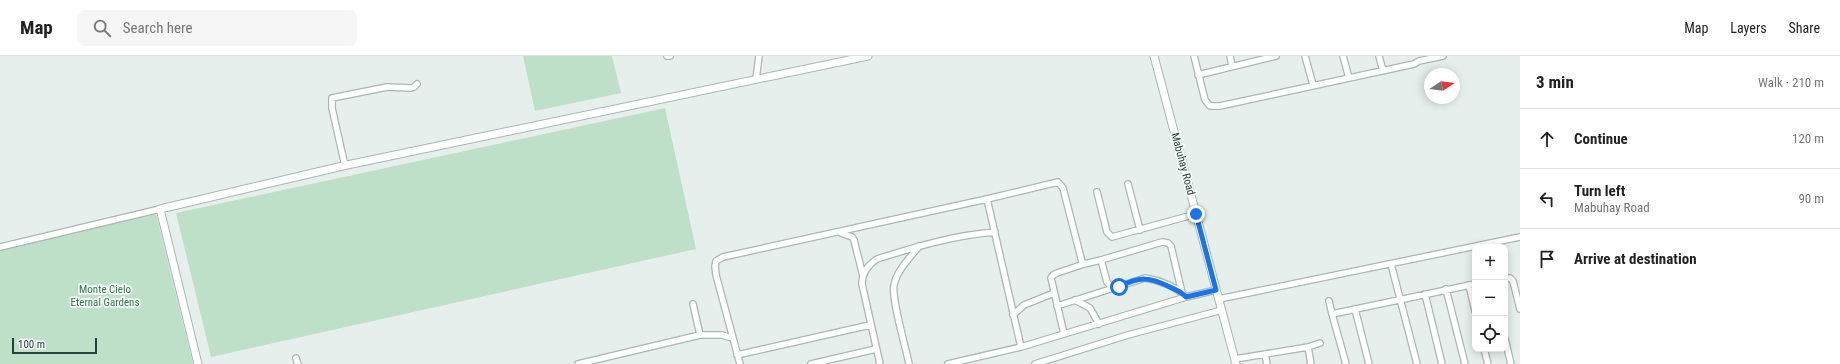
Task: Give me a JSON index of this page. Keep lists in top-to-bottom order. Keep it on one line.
{"streets":{"street":["Mabuhay Road"]},"parks":["Monte Cielo Eternal Gardens"],"scale_bar":"100 m","north":"right","page":{"header":"Map","search":"Search here","nav":["Map","Layers","Share"],"heading":["3 min","Walk · 210 m"],"list":[["Continue","120 m"],["Turn left","Mabuhay Road","90 m"],"Arrive at destination"],"map_buttons":["+","−"],"scale":"100 m"}}
